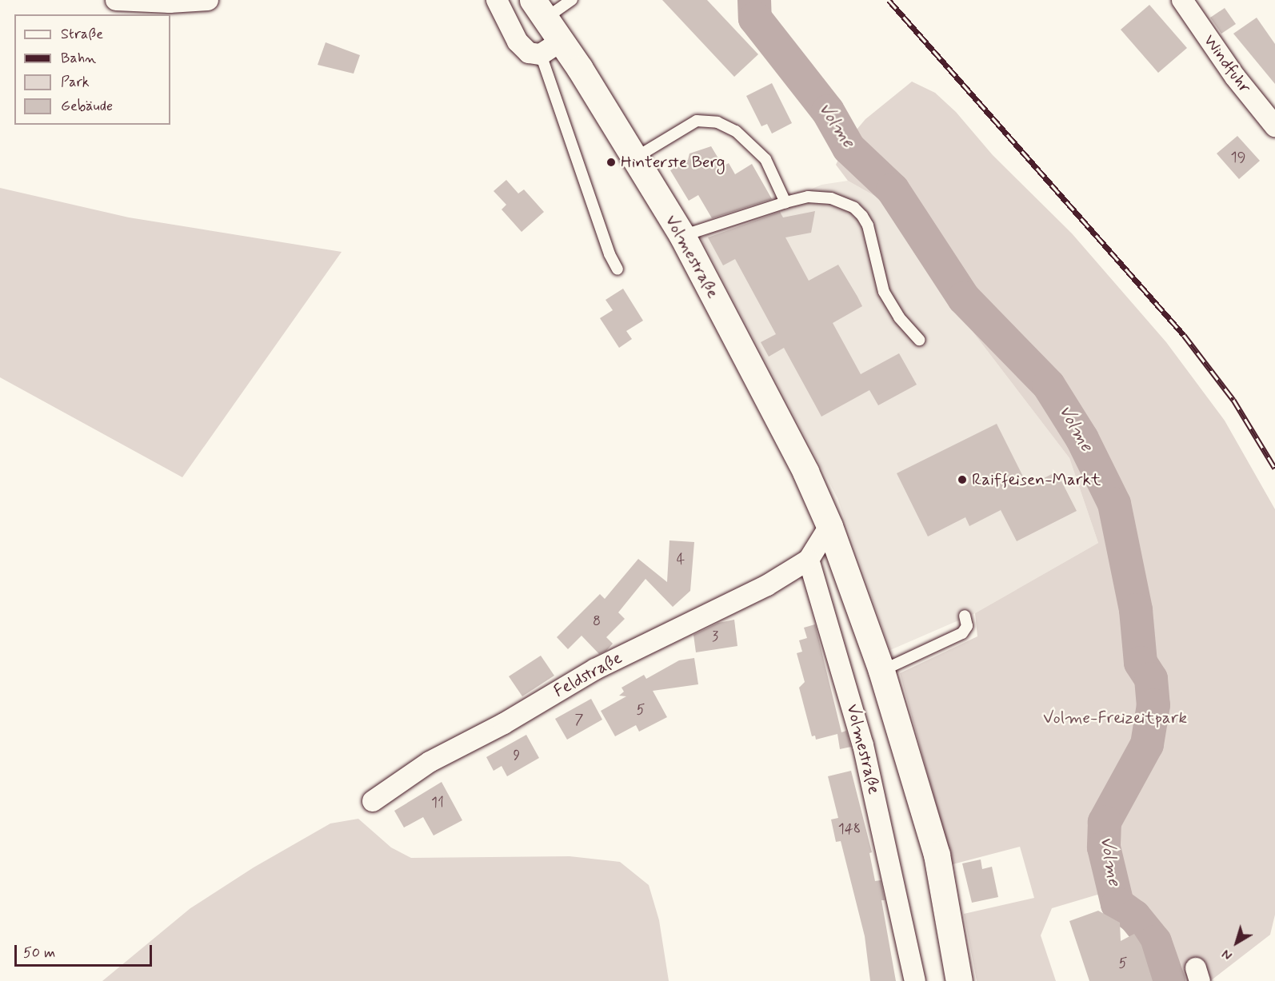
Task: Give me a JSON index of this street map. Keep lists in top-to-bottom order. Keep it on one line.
{"streets":{"main road":["Volmestraße"],"street":["Windfuhr","Feldstraße"]},"crossings":[["Volmestraße","Feldstraße"]],"water":["Volme"],"parks":["Volme-Freizeitpark"],"places":["Hinterste Berg","Raiffeisen-Markt"],"house_numbers":["19","4","8","3","5","7","9","11","148","5"],"legend":["Straße","Bahn","Park","Gebäude"],"scale_bar":"50 m","north":"bottom left"}
